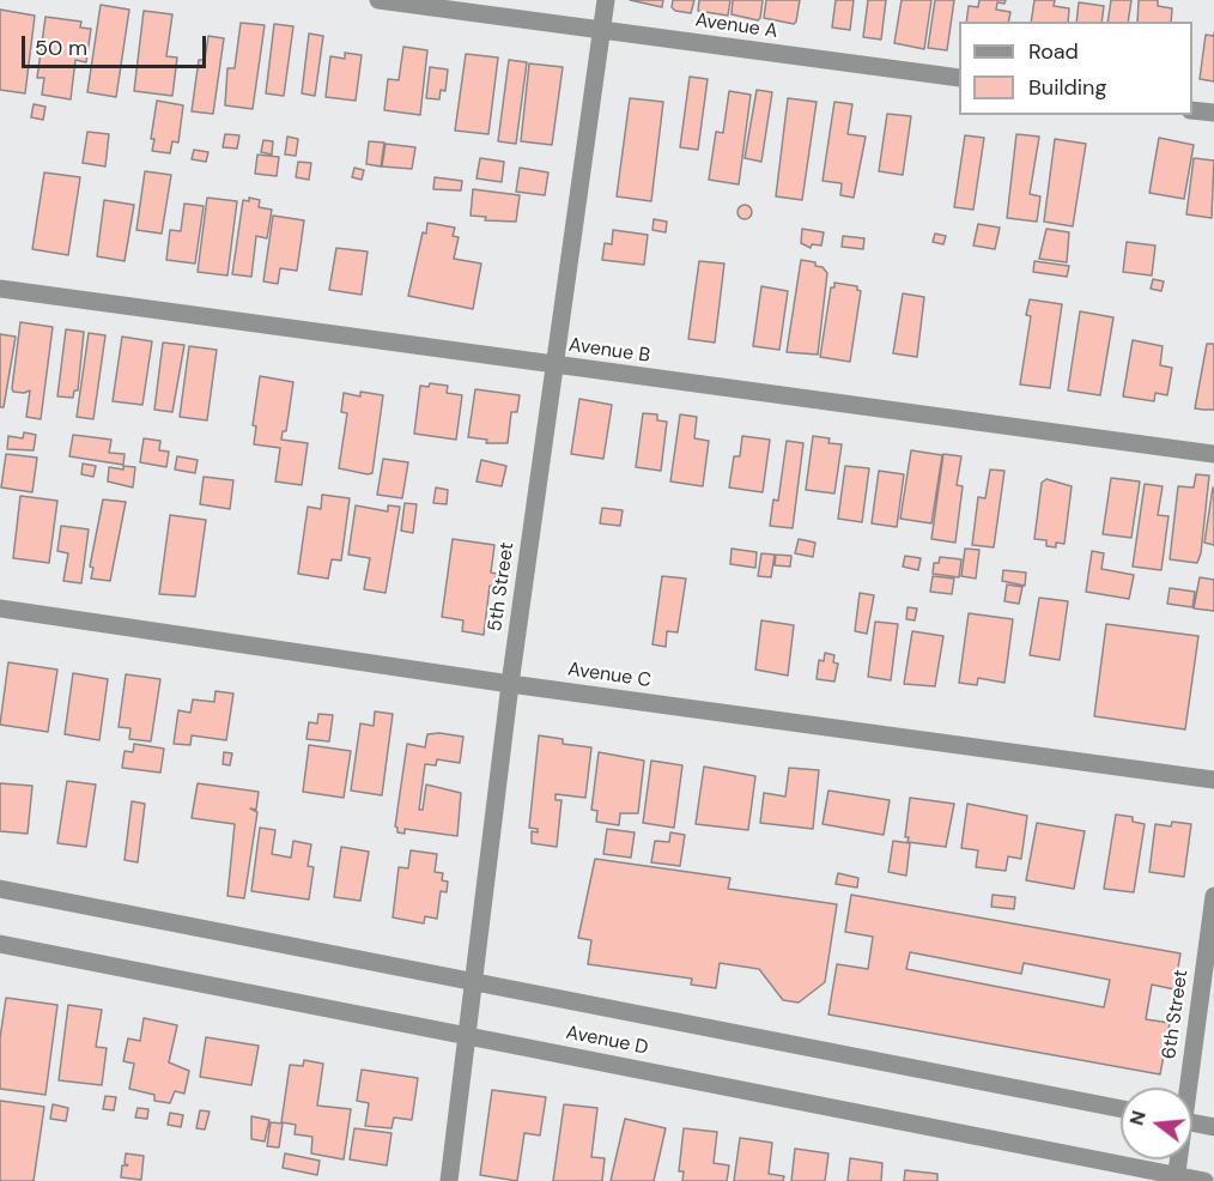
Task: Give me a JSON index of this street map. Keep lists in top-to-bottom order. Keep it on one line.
{"streets":{"street":["Avenue A","Avenue B","5th Street","Avenue C","6th Street","Avenue D"]},"crossings":[["Avenue A","5th Street"],["Avenue B","5th Street"],["5th Street","Avenue C"],["5th Street","Avenue D"],["6th Street","Avenue D"]],"legend":["Road","Building"],"scale_bar":"50 m","north":"left"}
